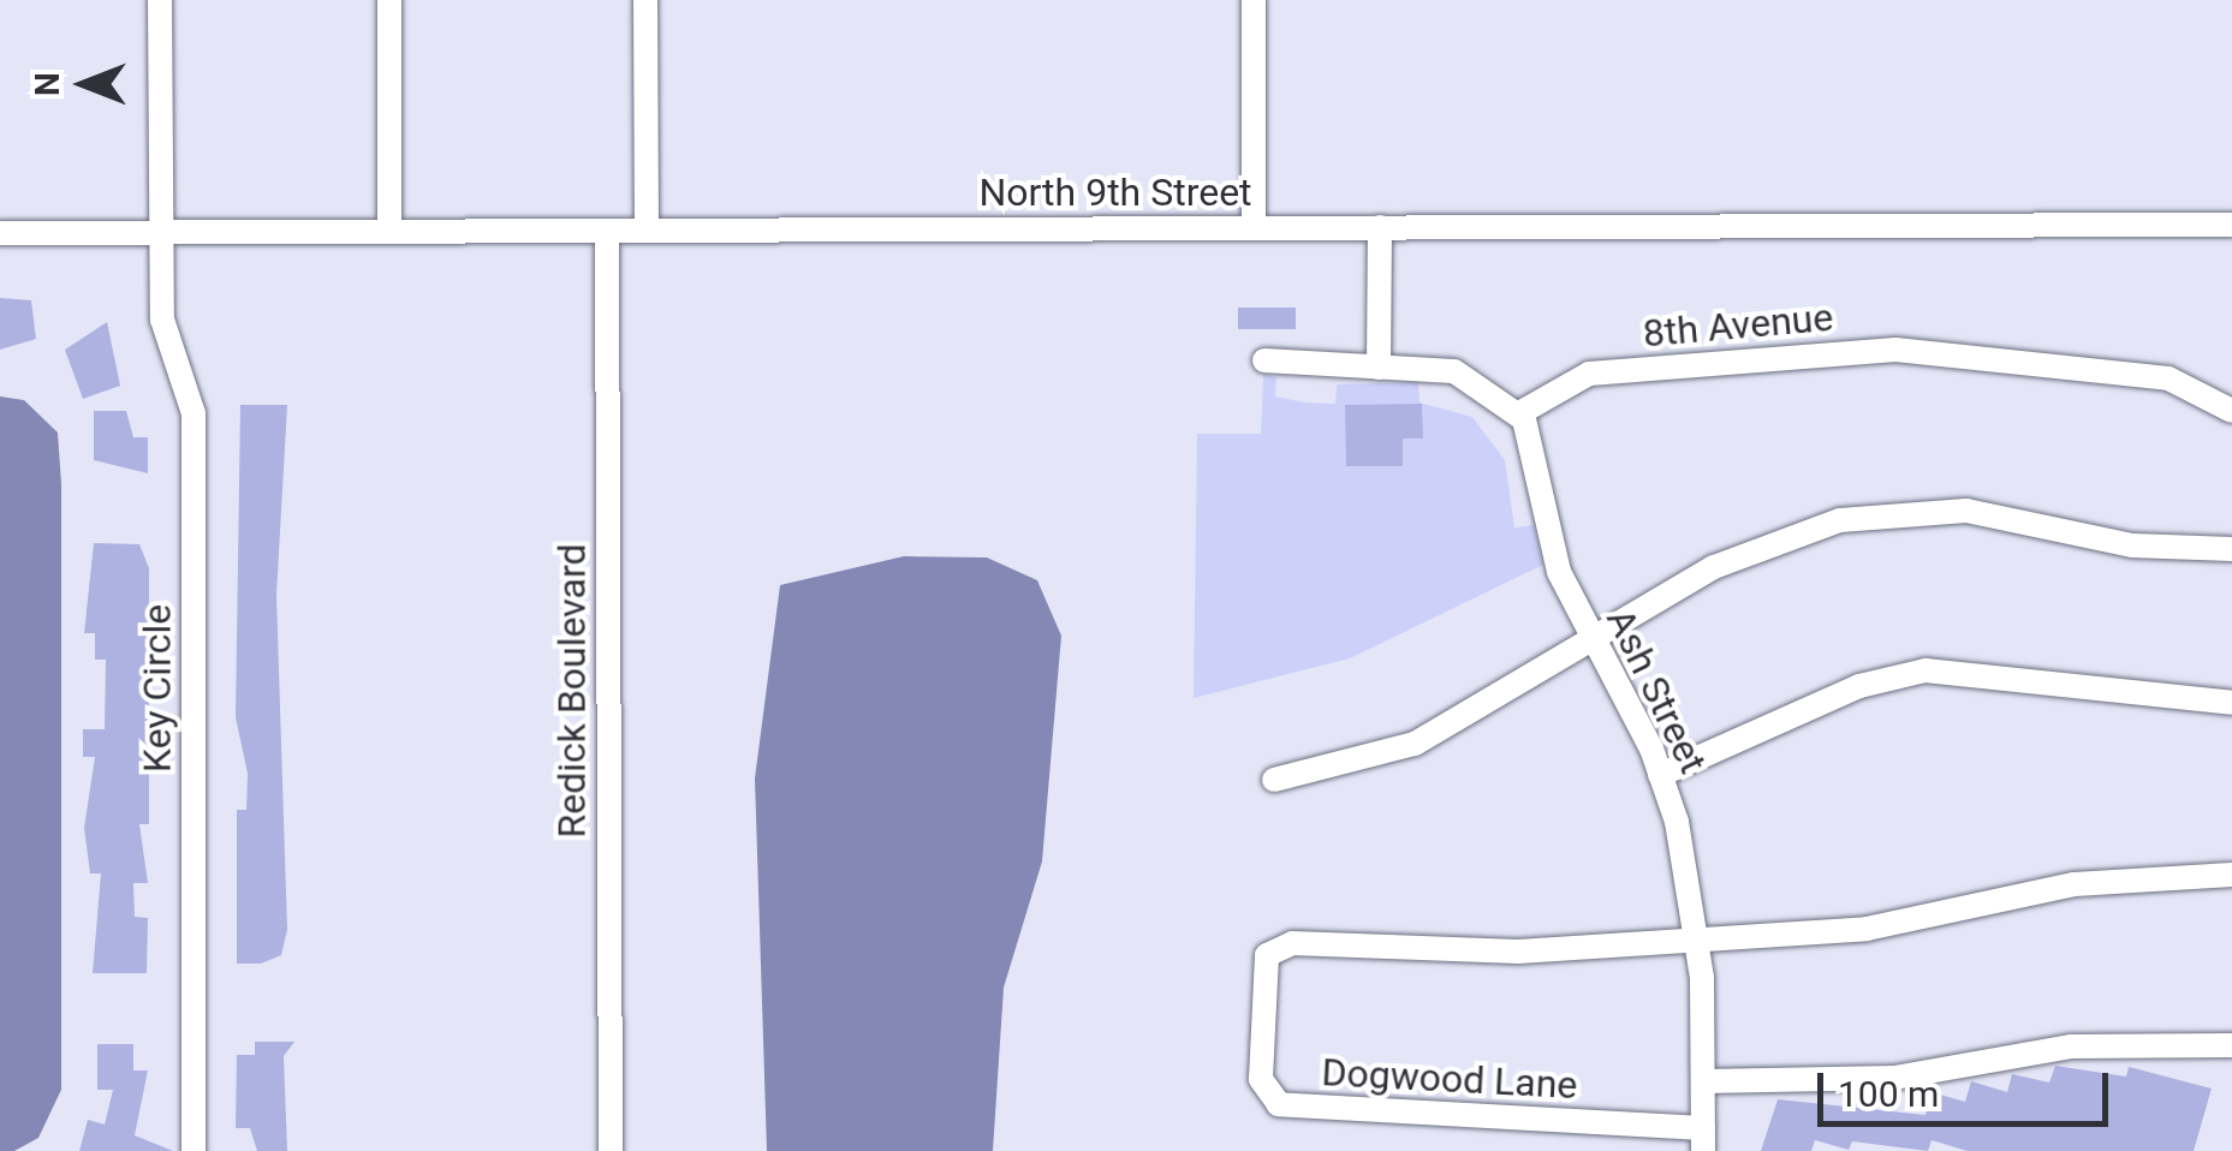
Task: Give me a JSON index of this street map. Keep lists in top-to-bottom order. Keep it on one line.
{"streets":{"street":["North 9th Street","8th Avenue","Key Circle","Redick Boulevard","Ash Street","Dogwood Lane"]},"crossings":[["North 9th Street","Key Circle"],["North 9th Street","Redick Boulevard"],["8th Avenue","Ash Street"],["Ash Street","Dogwood Lane"]],"scale_bar":"100 m","north":"left"}
